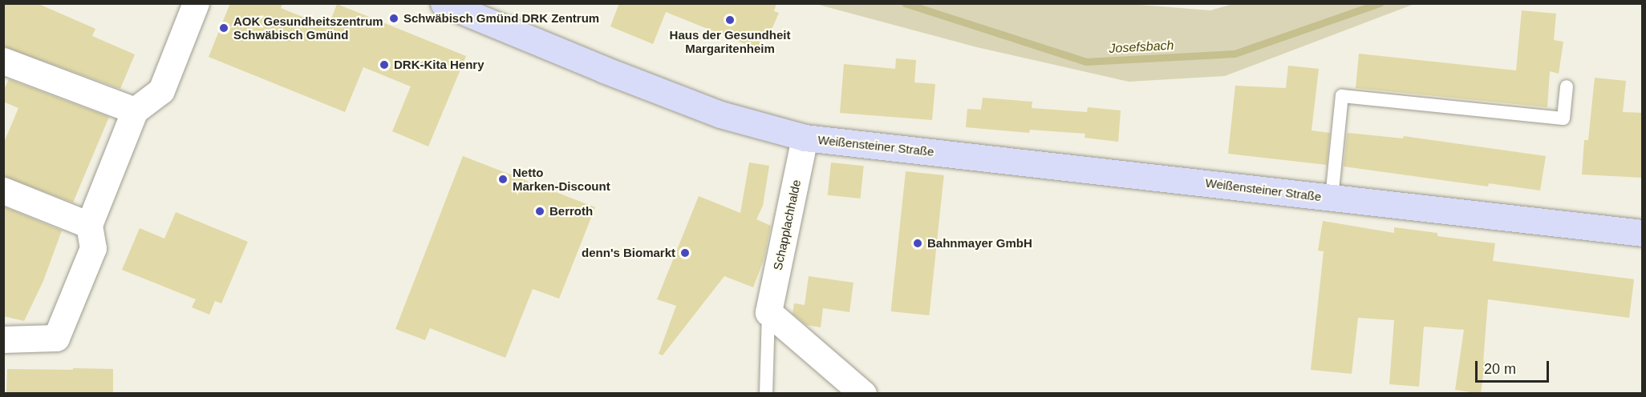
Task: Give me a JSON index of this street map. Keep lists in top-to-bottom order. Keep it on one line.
{"streets":{"main road":["Weißensteiner Straße"],"street":["Schapplachhalde"]},"crossings":[["Weißensteiner Straße","Schapplachhalde"]],"water":["Josefsbach"],"places":["Schwäbisch Gmünd DRK Zentrum","Haus der Gesundheit Margaritenheim","AOK Gesundheitszentrum Schwäbisch Gmünd","DRK-Kita Henry","Netto Marken-Discount","Berroth","Bahnmayer GmbH","denn's Biomarkt"],"scale_bar":"20 m"}
